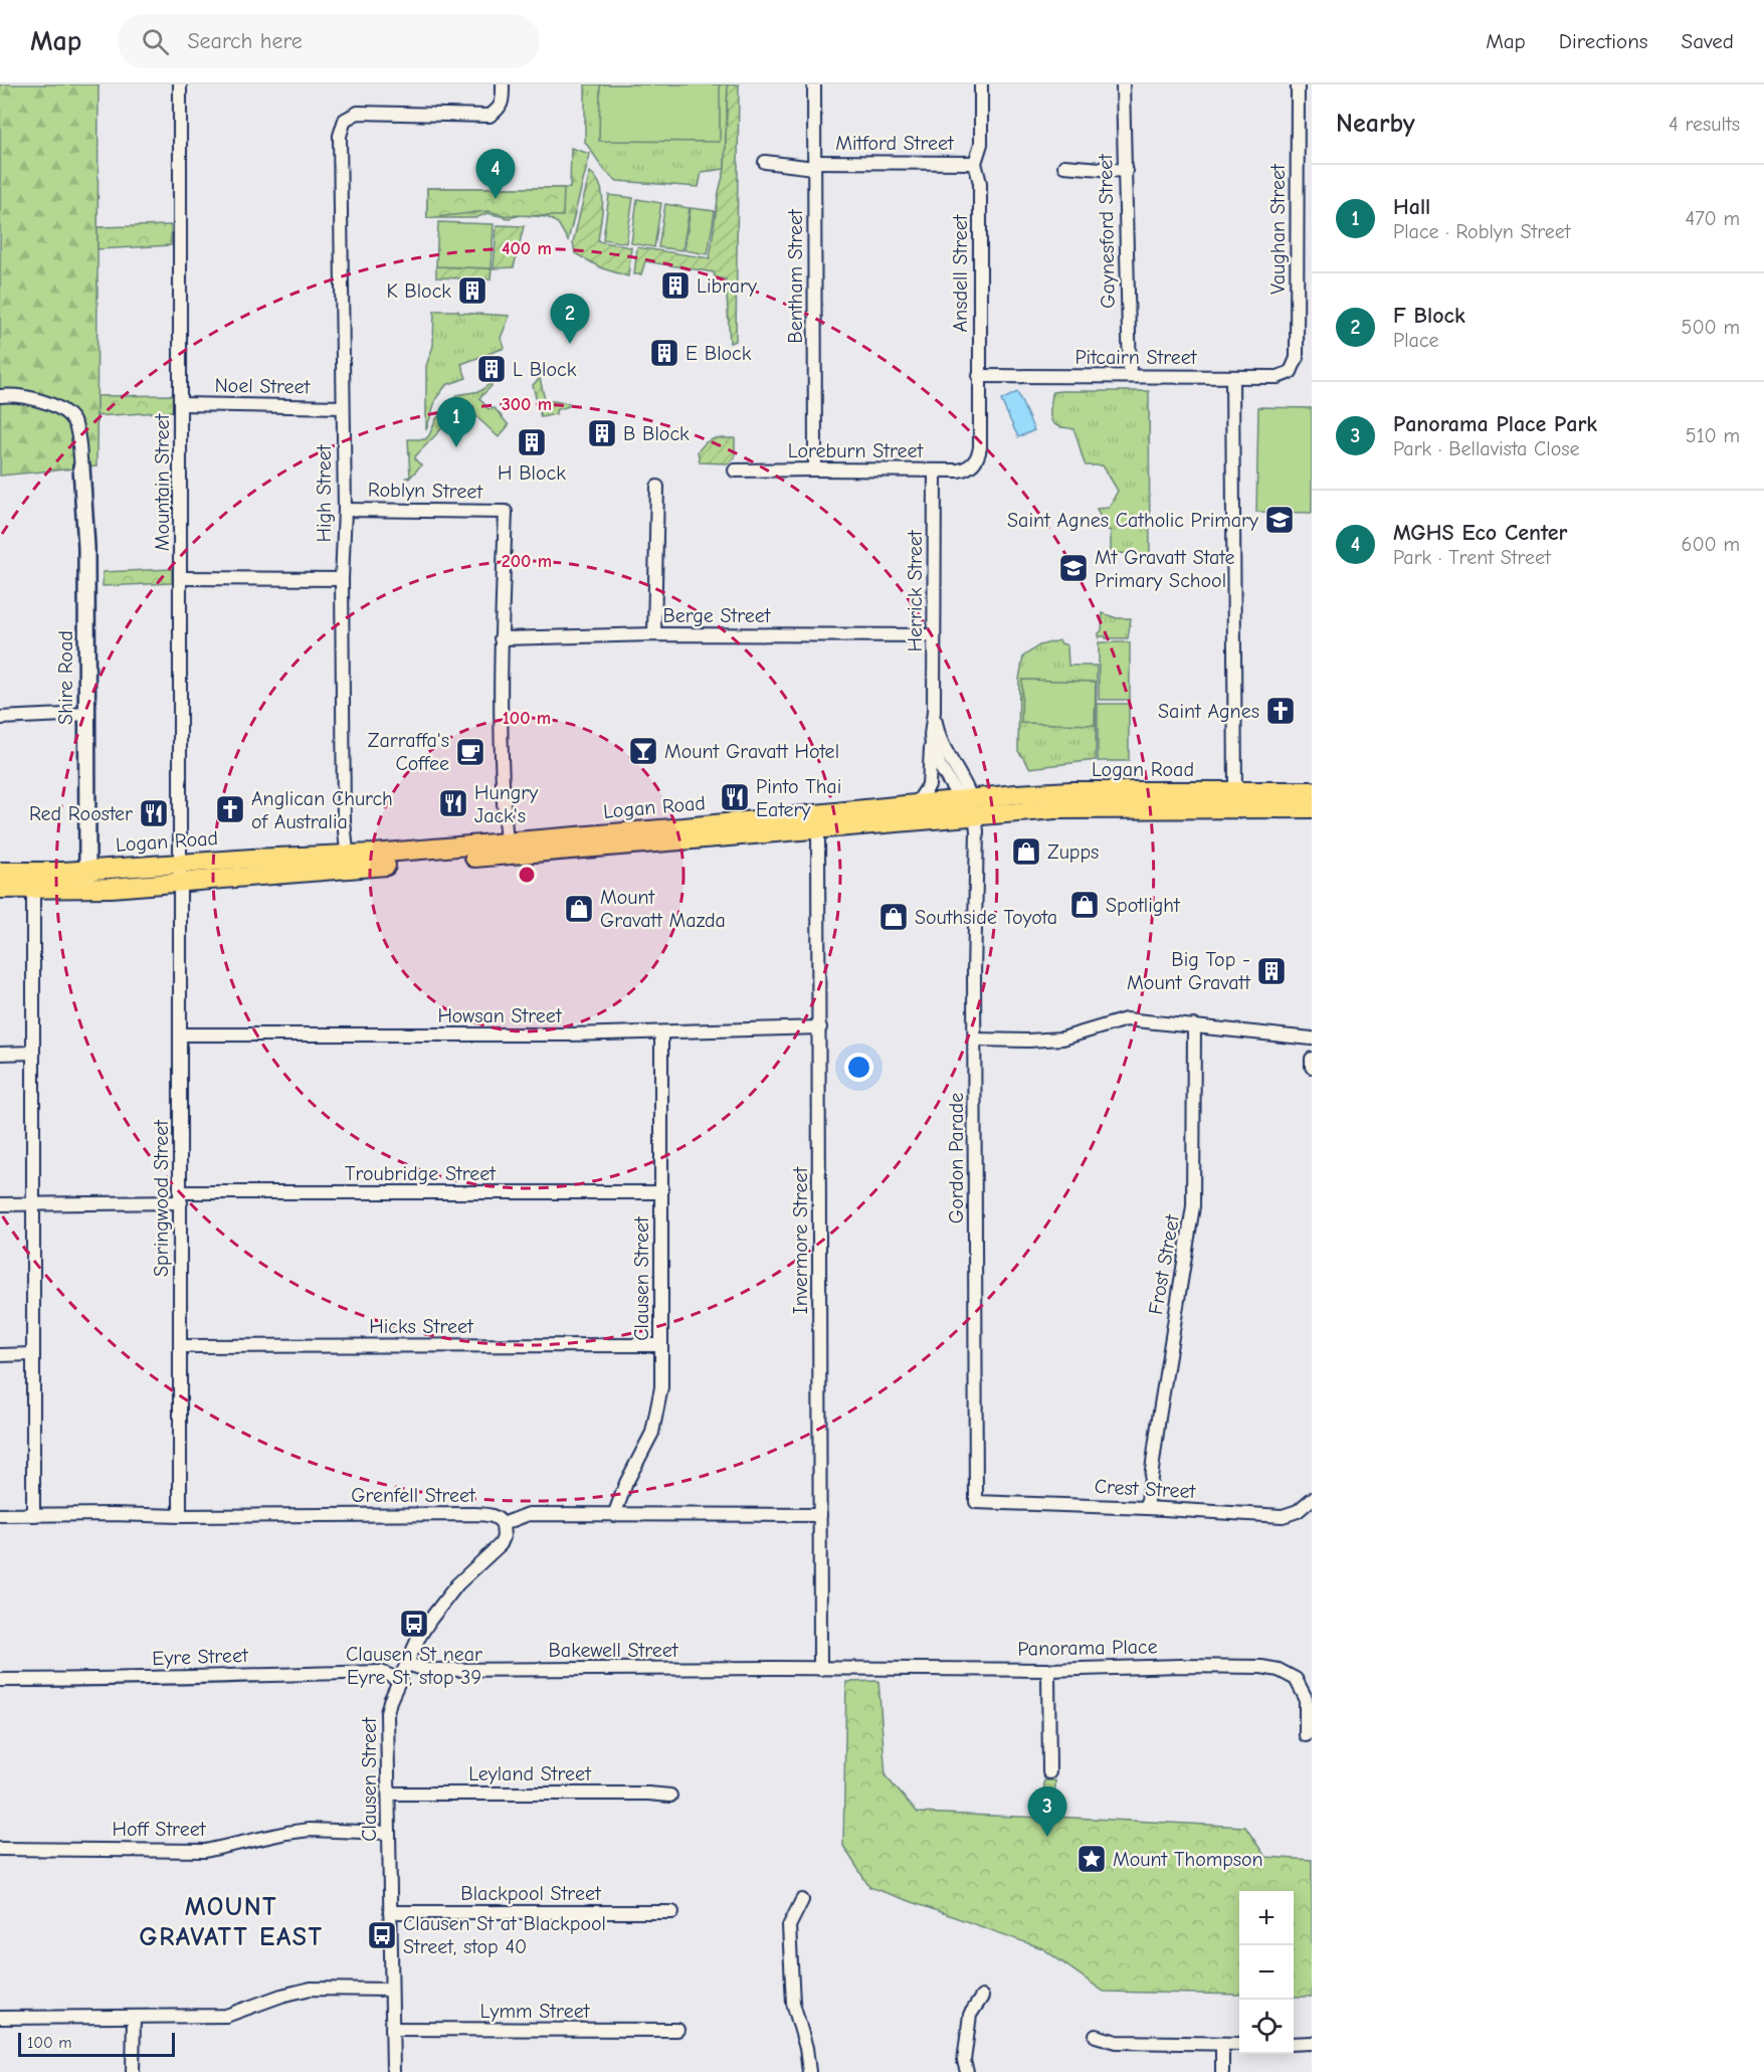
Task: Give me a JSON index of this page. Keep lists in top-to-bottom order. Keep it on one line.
{"streets":{"main road":["Logan Road"],"street":["Mitford Street","Vaughan Street","Gaynesford Street","Ansdell Street","Bentham Street","Pitcairn Street","Noel Street","Loreburn Street","Mountain Street","Roblyn Street","High Street","Herrick Street","Berge Street","Shire Road","Howsan Street","Gordon Parade","Troubridge Street","Springwood Street","Invermore Street","Frost Street","Clausen Street","Hicks Street","Crest Street","Grenfell Street","Panorama Place","Bakewell Street","Eyre Street","Leyland Street","Hoff Street","Blackpool Street","Lymm Street"]},"crossings":[["Mitford Street","Ansdell Street"],["Mitford Street","Bentham Street"],["Vaughan Street","Pitcairn Street"],["Gaynesford Street","Pitcairn Street"],["Ansdell Street","Pitcairn Street"],["Ansdell Street","Loreburn Street"],["Bentham Street","Loreburn Street"],["Noel Street","Mountain Street"],["Noel Street","High Street"],["Loreburn Street","Herrick Street"],["Mountain Street","Logan Road"],["Mountain Street","Springwood Street"],["Roblyn Street","High Street"],["Roblyn Street","Berge Street"],["High Street","Logan Road"],["Herrick Street","Berge Street"],["Herrick Street","Logan Road"],["Herrick Street","Gordon Parade"],["Shire Road","Logan Road"],["Logan Road","Gordon Parade"],["Logan Road","Springwood Street"],["Logan Road","Invermore Street"],["Howsan Street","Springwood Street"],["Howsan Street","Invermore Street"],["Howsan Street","Clausen Street"],["Gordon Parade","Crest Street"],["Troubridge Street","Springwood Street"],["Troubridge Street","Clausen Street"],["Springwood Street","Hicks Street"],["Springwood Street","Grenfell Street"],["Invermore Street","Panorama Place"],["Invermore Street","Bakewell Street"],["Frost Street","Crest Street"],["Clausen Street","Hicks Street"],["Clausen Street","Grenfell Street"],["Clausen Street","Bakewell Street"],["Clausen Street","Eyre Street"],["Clausen Street","Leyland Street"],["Clausen Street","Hoff Street"],["Clausen Street","Blackpool Street"],["Clausen Street","Lymm Street"],["Panorama Place","Bakewell Street"]],"districts":["MOUNT GRAVATT EAST"],"places":{"building":["Library","K Block","E Block","L Block","B Block","H Block","Big Top - Mount Gravatt"],"school or university":["Saint Agnes Catholic Primary","Mt Gravatt State Primary School"],"church":["Saint Agnes","Anglican Church of Australia"],"bar":["Mount Gravatt Hotel"],"cafe":["Zarraffa's Coffee"],"restaurant":["Pinto Thai Eatery","Hungry Jack's","Red Rooster"],"shop":["Zupps","Spotlight","Mount Gravatt Mazda","Southside Toyota"],"bus stop":["Clausen St near Eyre St, stop 39","Clausen St at Blackpool Street, stop 40"],"place":["Mount Thompson"]},"scale_bar":"100 m","page":{"header":"Map","search":"Search here","nav":["Map","Directions","Saved"],"heading":["Nearby","4 results"],"pins":["4","2","1","3"],"list":[{"mark":"1","name":"Hall","note":"Place · Roblyn Street","value":"470 m"},{"mark":"2","name":"F Block","note":"Place","value":"500 m"},{"mark":"3","name":"Panorama Place Park","note":"Park · Bellavista Close","value":"510 m"},{"mark":"4","name":"MGHS Eco Center","note":"Park · Trent Street","value":"600 m"}],"map_buttons":["+","−"],"scale":"100 m"},"rings":["400 m","300 m","200 m","100 m"]}
